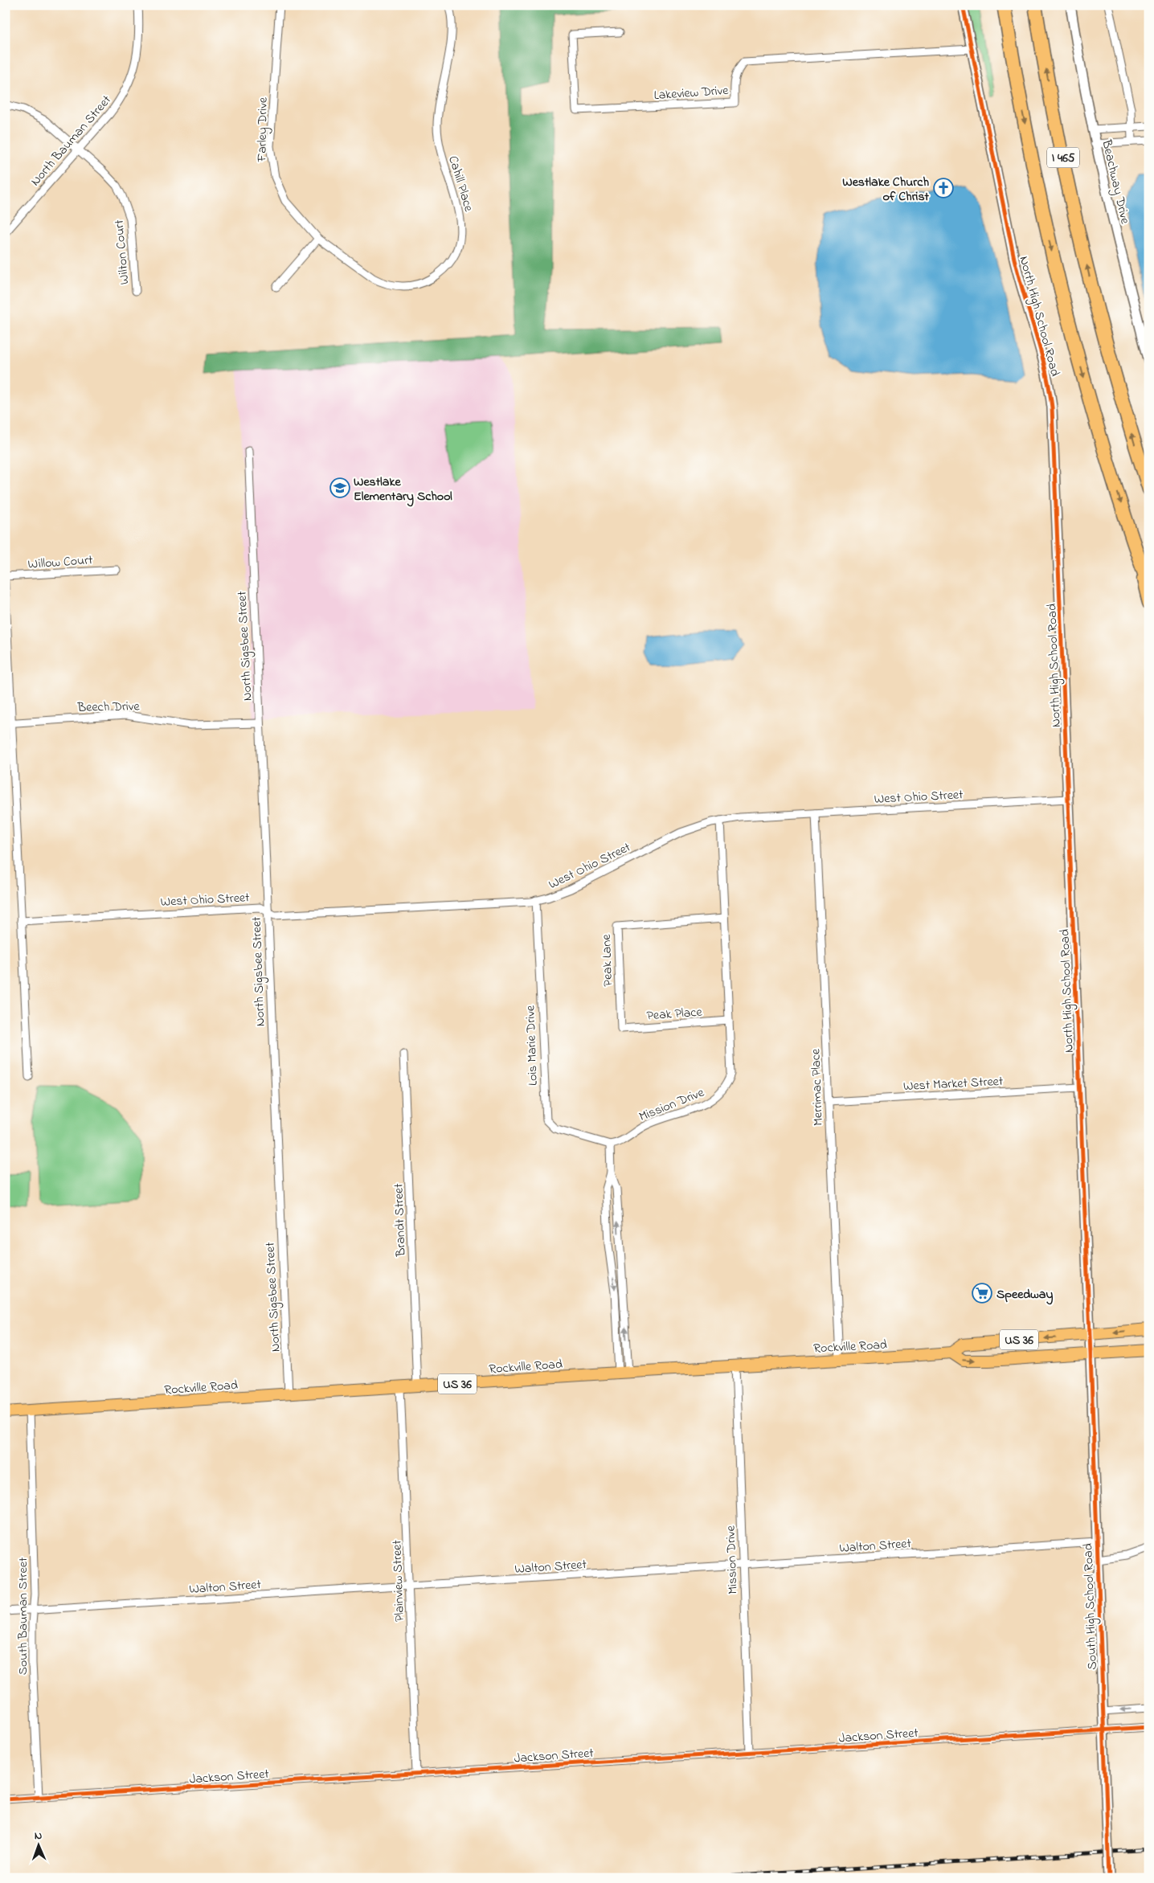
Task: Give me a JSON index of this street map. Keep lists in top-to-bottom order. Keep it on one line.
{"streets":{"highway":["I 465"],"main road":["US 36","Rockville Road"],"street":["Lakeview Drive","Farley Drive","North Bauman Street","Beachway Drive","Cahill Place","Wilton Court","North High School Road","Willow Court","North Sigsbee Street","Beech Drive","West Ohio Street","Peak Lane","Peak Place","Lois Marie Drive","West Market Street","Merrimac Place","Mission Drive","Brandt Street","Walton Street","Plainview Street","South High School Road","South Bauman Street","Jackson Street"]},"crossings":[["Lakeview Drive","North High School Road"],["Farley Drive","Cahill Place"],["North Bauman Street","Wilton Court"],["North High School Road","West Ohio Street"],["North High School Road","West Market Street"],["North High School Road","Rockville Road"],["North High School Road","South High School Road"],["North Sigsbee Street","Beech Drive"],["North Sigsbee Street","West Ohio Street"],["North Sigsbee Street","Rockville Road"],["West Ohio Street","Lois Marie Drive"],["West Ohio Street","Merrimac Place"],["West Ohio Street","Mission Drive"],["Peak Lane","Peak Place"],["Peak Lane","Mission Drive"],["Peak Place","Mission Drive"],["Lois Marie Drive","Mission Drive"],["West Market Street","Merrimac Place"],["Merrimac Place","Rockville Road"],["Mission Drive","Rockville Road"],["Mission Drive","Walton Street"],["Mission Drive","Jackson Street"],["Brandt Street","Rockville Road"],["US 36","Rockville Road"],["US 36","South High School Road"],["Rockville Road","Plainview Street"],["Rockville Road","South High School Road"],["Rockville Road","South Bauman Street"],["Walton Street","Plainview Street"],["Walton Street","South High School Road"],["Walton Street","South Bauman Street"],["Plainview Street","Jackson Street"],["South High School Road","Jackson Street"],["South Bauman Street","Jackson Street"]],"places":{"church":["Westlake Church of Christ"],"school or university":["Westlake Elementary School"],"supermarket":["Speedway"]},"north":"top"}
